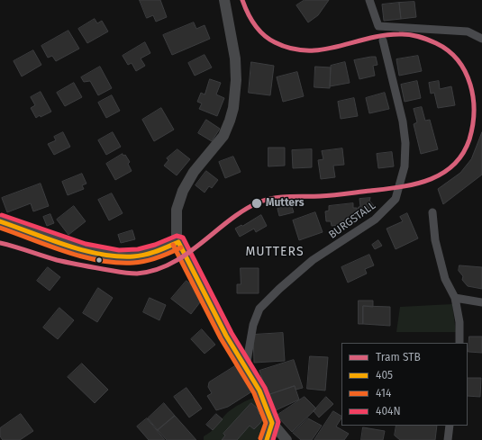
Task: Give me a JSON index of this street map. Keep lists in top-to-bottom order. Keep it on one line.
{"streets":{"street":["BURGSTALL"]},"districts":["MUTTERS"],"places":["Mutters"],"lines":["tram line STB","transit line 404N","transit line 405","transit line 414"],"legend":["Tram STB","405","414","404N"]}
